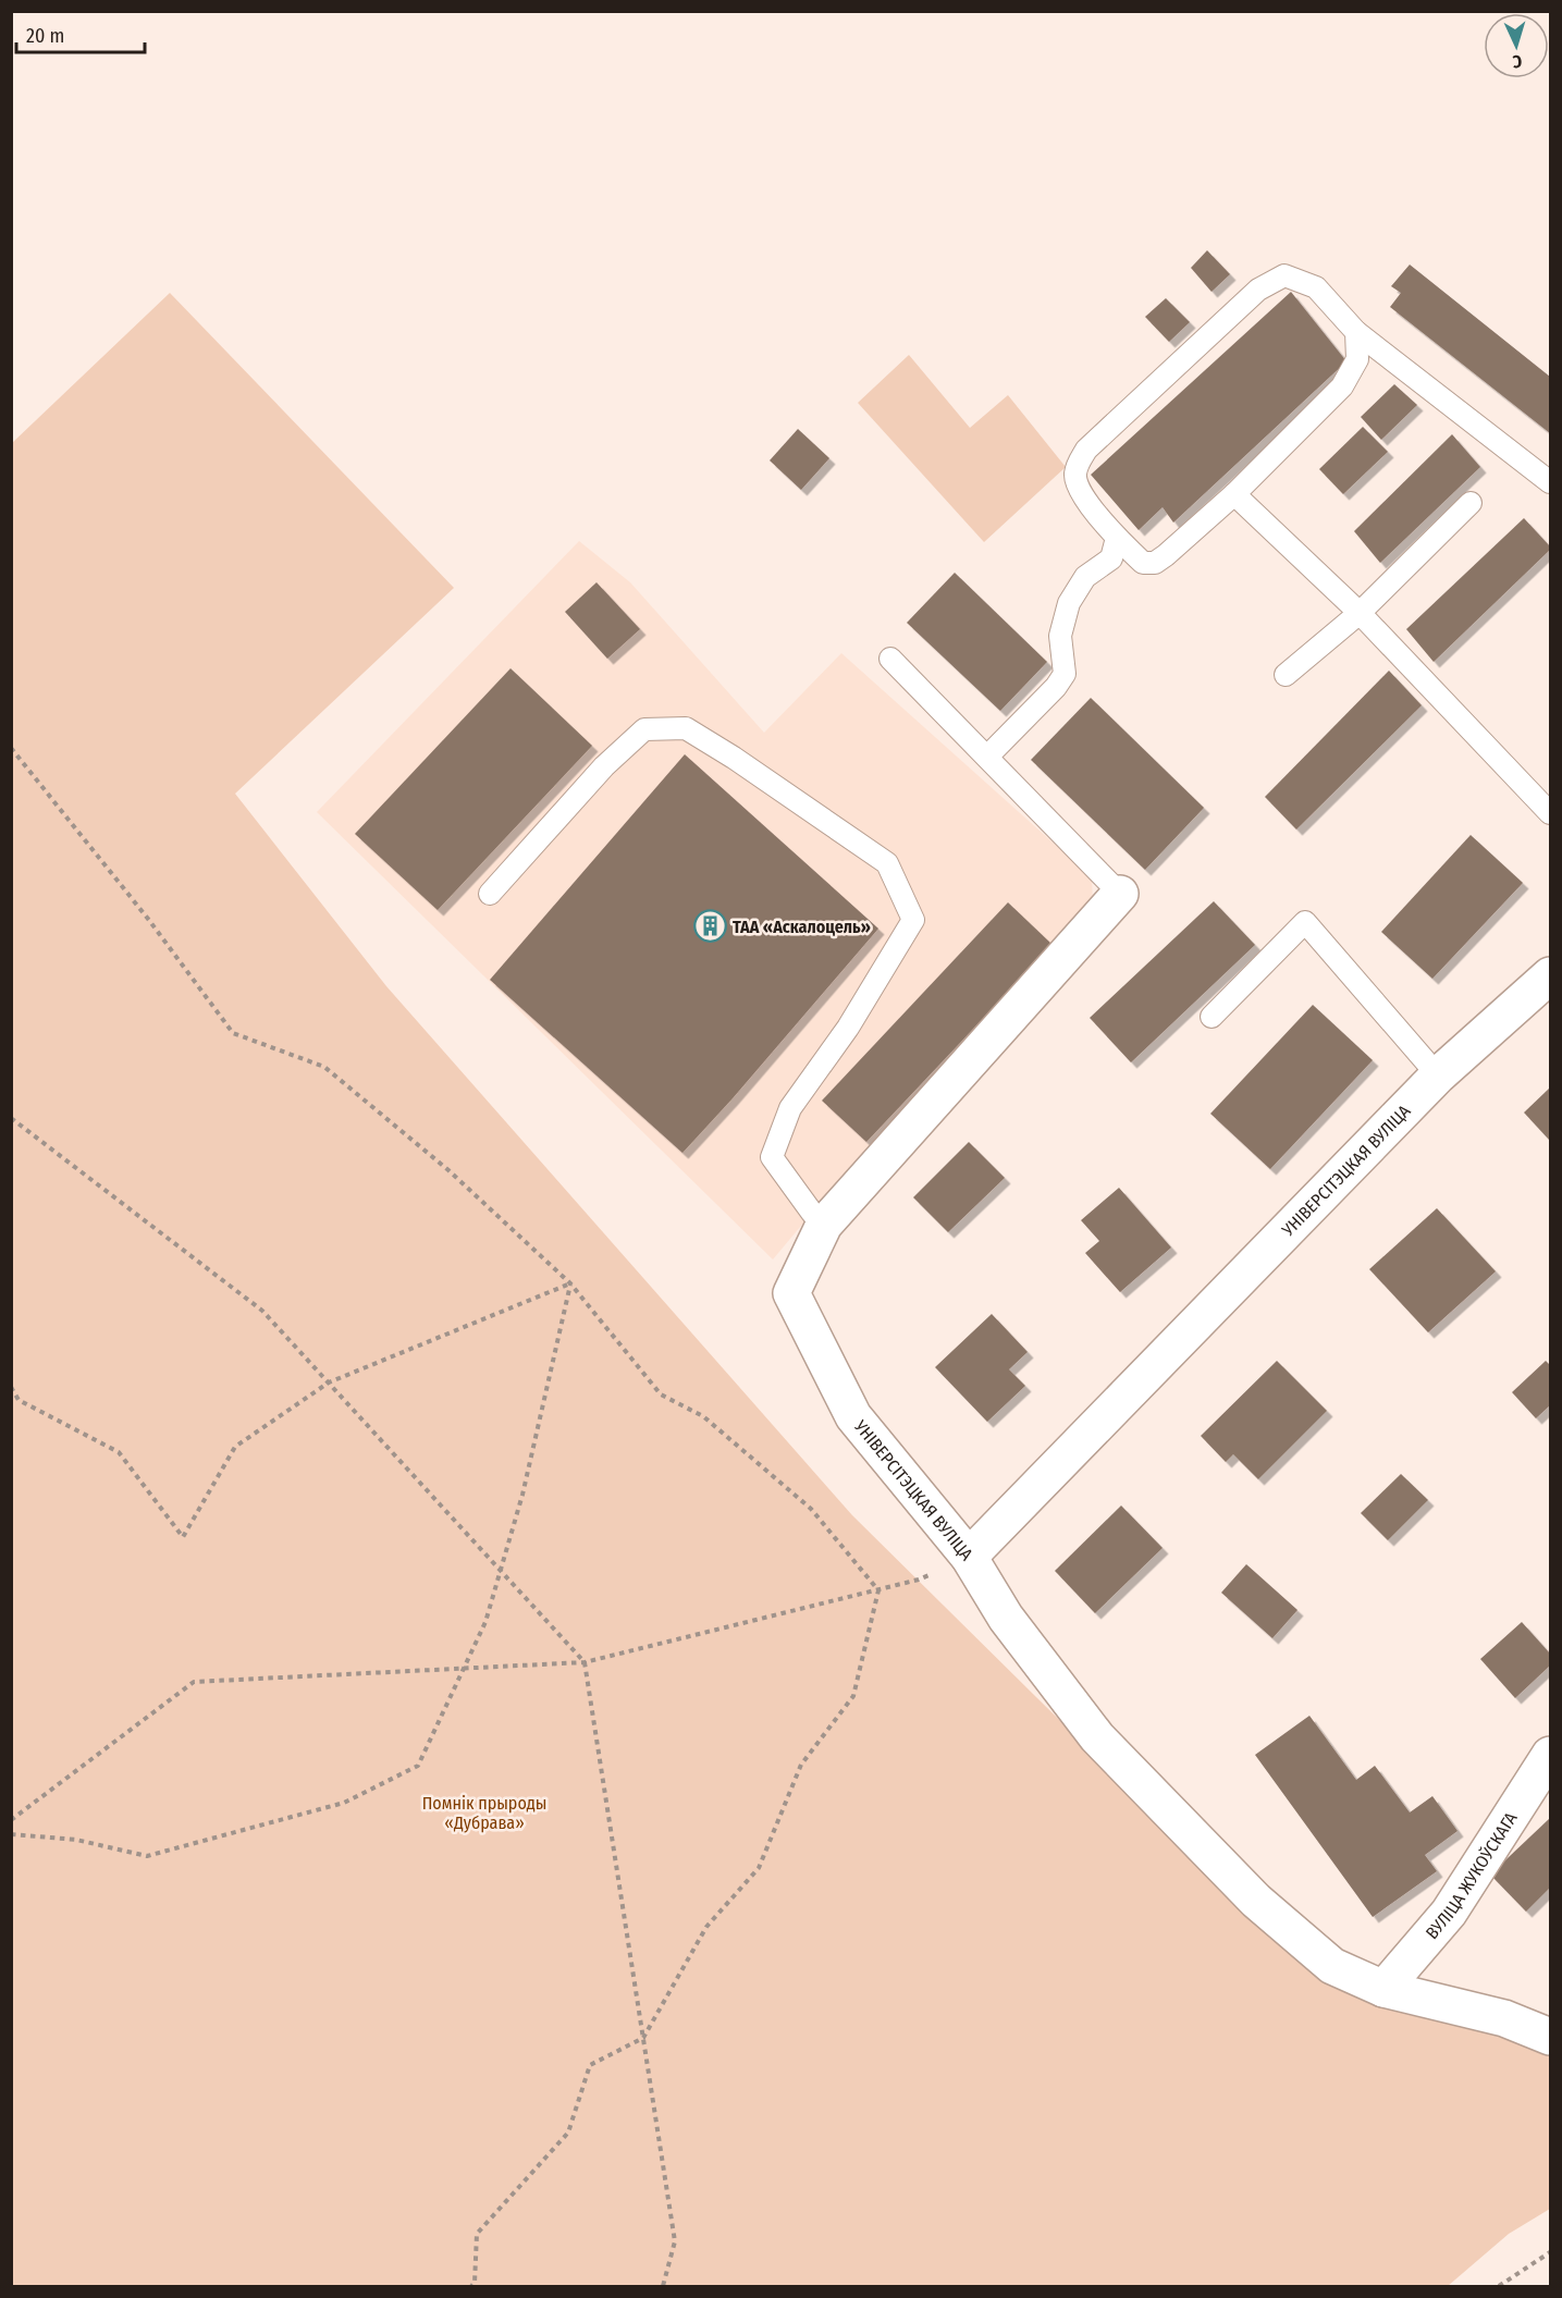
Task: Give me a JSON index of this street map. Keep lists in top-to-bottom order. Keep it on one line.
{"streets":{"street":["УНІВЕРСІТЭЦКАЯ ВУЛІЦА","ВУЛІЦА ЖУКОЎСКАГА"]},"parks":["Помнік прыроды «Дубрава»"],"places":{"building":["ТАА «Аскалоцель»"]},"scale_bar":"20 m","north":"bottom"}
